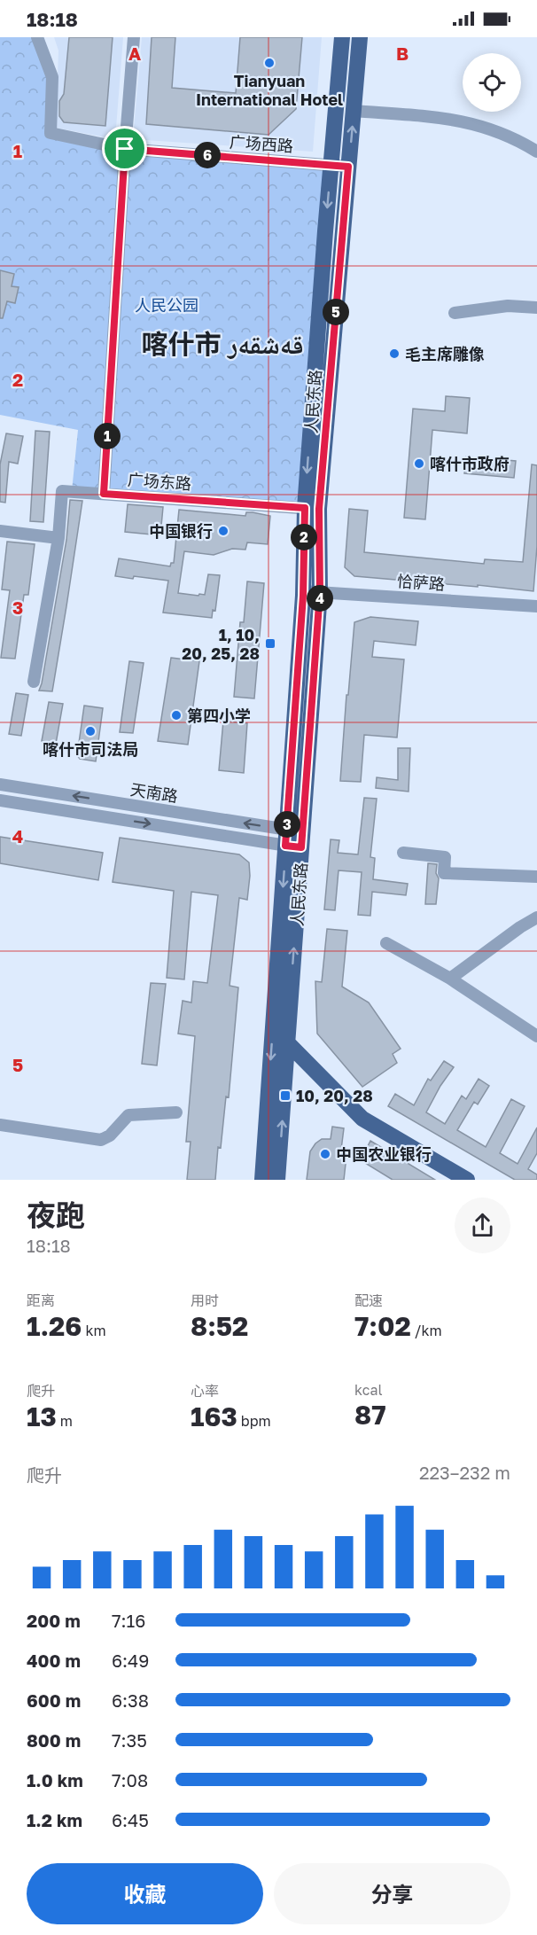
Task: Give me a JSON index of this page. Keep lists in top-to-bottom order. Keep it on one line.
{"streets":{"main road":["人民东路"],"street":["广场西路","广场东路","恰萨路","天南路"]},"crossings":[["广场西路","人民东路"],["人民东路","广场东路"],["人民东路","恰萨路"],["人民东路","天南路"]],"districts":["喀什市 قەشقەر"],"parks":["人民公园"],"places":{"other":["Tianyuan International Hotel","毛主席雕像","喀什市政府","中国银行","第四小学","喀什市司法局","中国农业银行"],"transit":["1, 10, 20, 25, 28","10, 20, 28"]},"page":{"status":"18:18","pins":["6","5","1","2","4","3"],"heading":["夜跑","18:18"],"stats":[["距离","1.26 km"],["用时","8:52"],["配速","7:02 /km"],["爬升","13 m"],["心率","163 bpm"],["kcal","87"]],"chart":["爬升","223–232 m"],"list":[{"name":"200 m","note":"7:16"},{"name":"400 m","note":"6:49"},{"name":"600 m","note":"6:38"},{"name":"800 m","note":"7:35"},{"name":"1.0 km","note":"7:08"},{"name":"1.2 km","note":"6:45"}],"buttons":["收藏","分享"]},"grid":{"columns":["A","B"],"rows":["1","2","3","4","5"]}}
